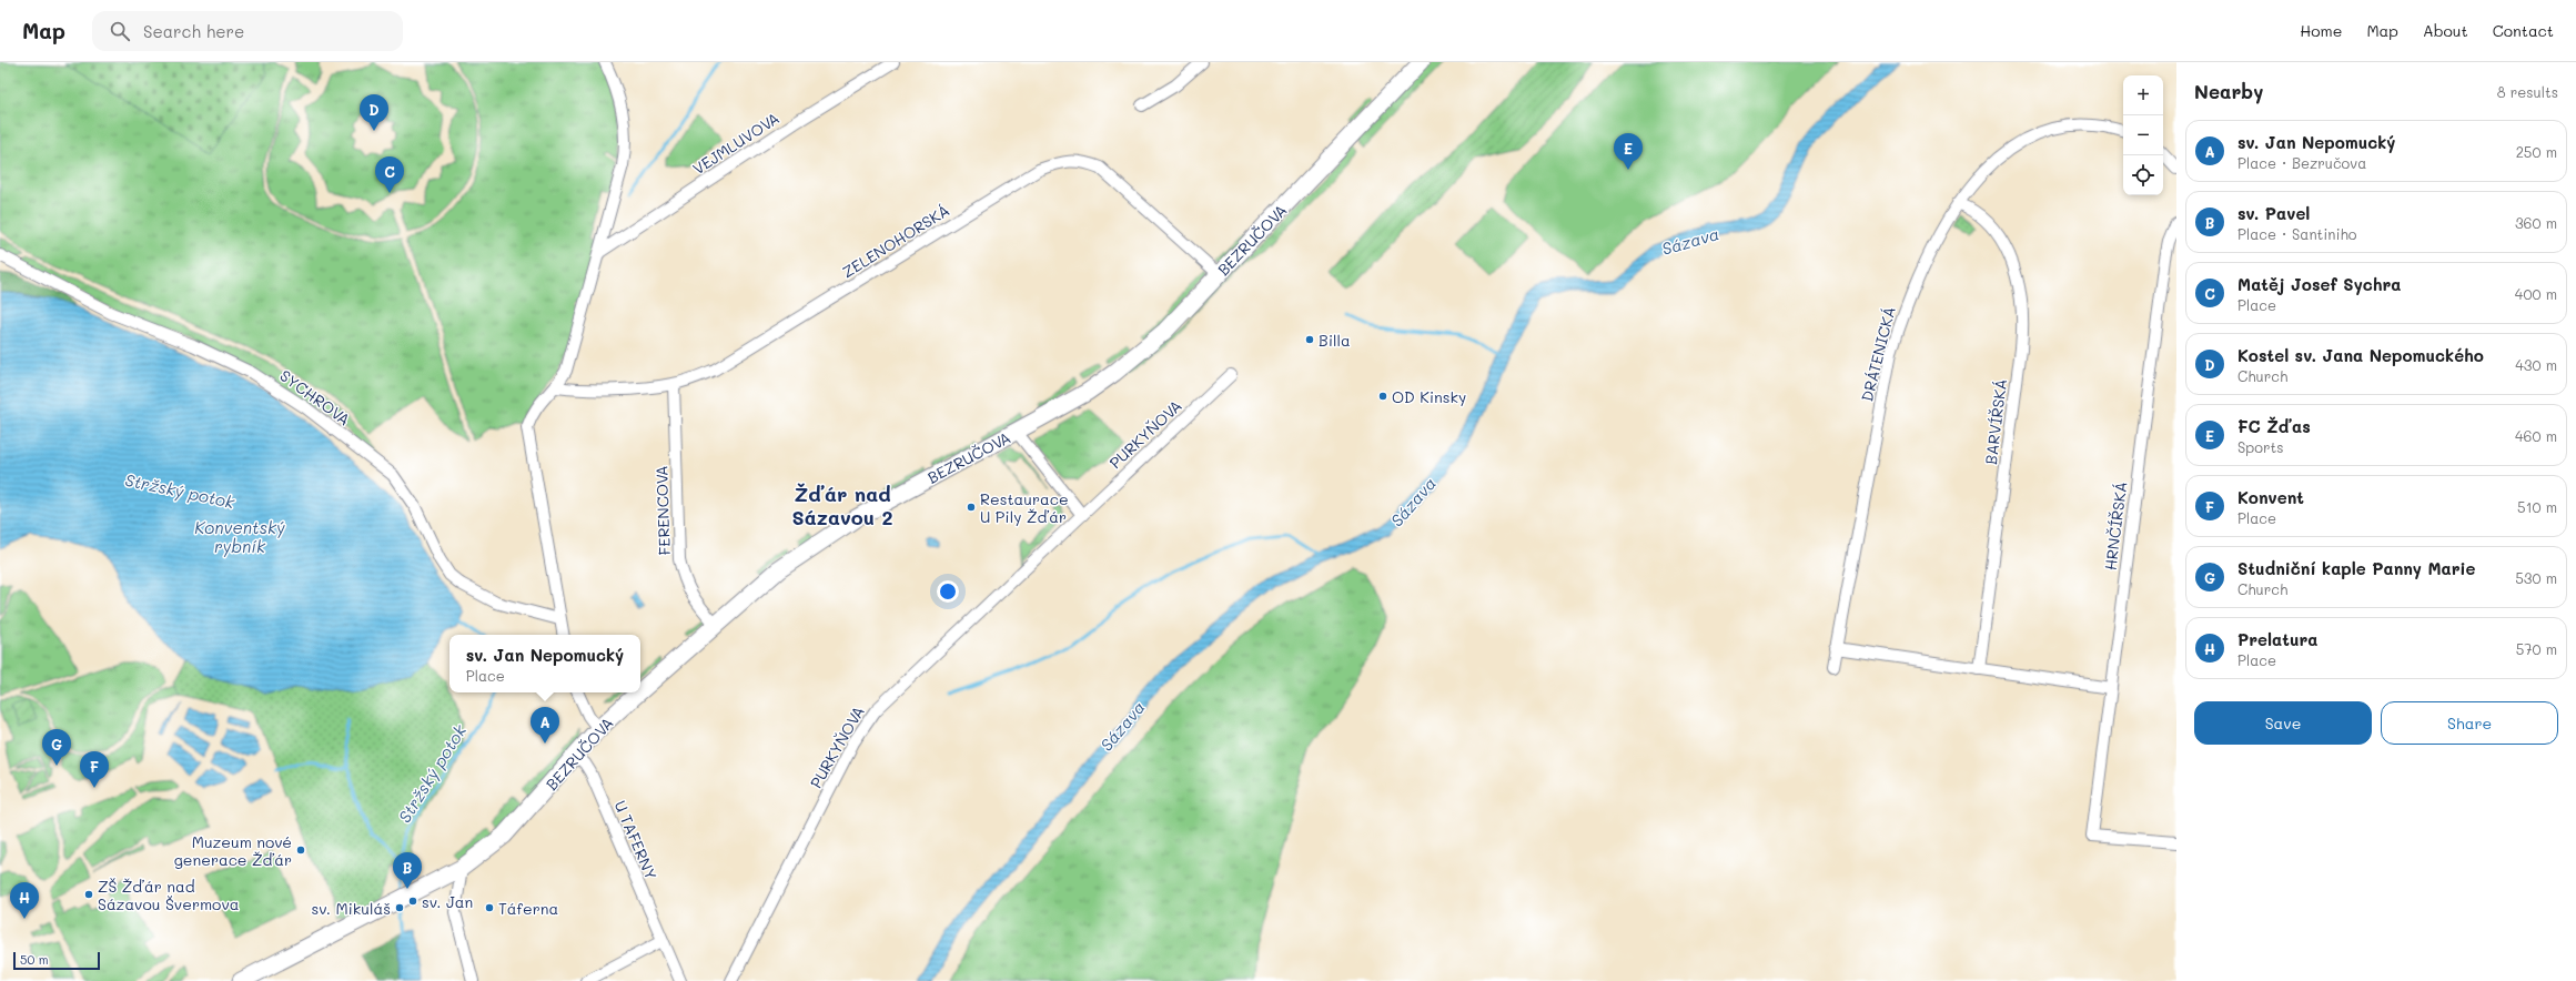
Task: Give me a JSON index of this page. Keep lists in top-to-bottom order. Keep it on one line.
{"streets":{"main road":["BEZRUČOVA"],"street":["VEJMLUVOVA","ZELENOHORSKÁ","DRÁTENICKÁ","SYCHROVA","BARVÍŘSKÁ","PURKYŇOVA","FERENCOVA","HRNČÍŘSKÁ","U TAFERNY"]},"crossings":[["BEZRUČOVA","ZELENOHORSKÁ"],["BEZRUČOVA","FERENCOVA"],["BEZRUČOVA","U TAFERNY"],["ZELENOHORSKÁ","FERENCOVA"],["DRÁTENICKÁ","BARVÍŘSKÁ"]],"districts":["Žďár nad Sázavou 2"],"water":["Sázava","Stržský potok","Konventský rybník"],"places":["Billa","OD Kinsky","Restaurace U Pily Žďár","Muzeum nové generace Žďár","ZŠ Žďár nad Sázavou Švermova","sv. Jan","sv. Mikuláš","Táferna"],"scale_bar":"50 m","page":{"header":"Map","search":"Search here","nav":["Home","Map","About","Contact"],"heading":["Nearby","8 results"],"map_buttons":["+","−"],"pins":["D","E","C","A","G","F","B","H"],"list":[{"mark":"A","name":"sv. Jan Nepomucký","note":"Place · Bezručova","value":"250 m"},{"mark":"B","name":"sv. Pavel","note":"Place · Santiniho","value":"360 m"},{"mark":"C","name":"Matěj Josef Sychra","note":"Place","value":"400 m"},{"mark":"D","name":"Kostel sv. Jana Nepomuckého","note":"Church","value":"430 m"},{"mark":"E","name":"FC Žďas","note":"Sports","value":"460 m"},{"mark":"F","name":"Konvent","note":"Place","value":"510 m"},{"mark":"G","name":"Studniční kaple Panny Marie","note":"Church","value":"530 m"},{"mark":"H","name":"Prelatura","note":"Place","value":"570 m"}],"popup":["sv. Jan Nepomucký","Place"],"buttons":["Save","Share"],"scale":"50 m"}}
